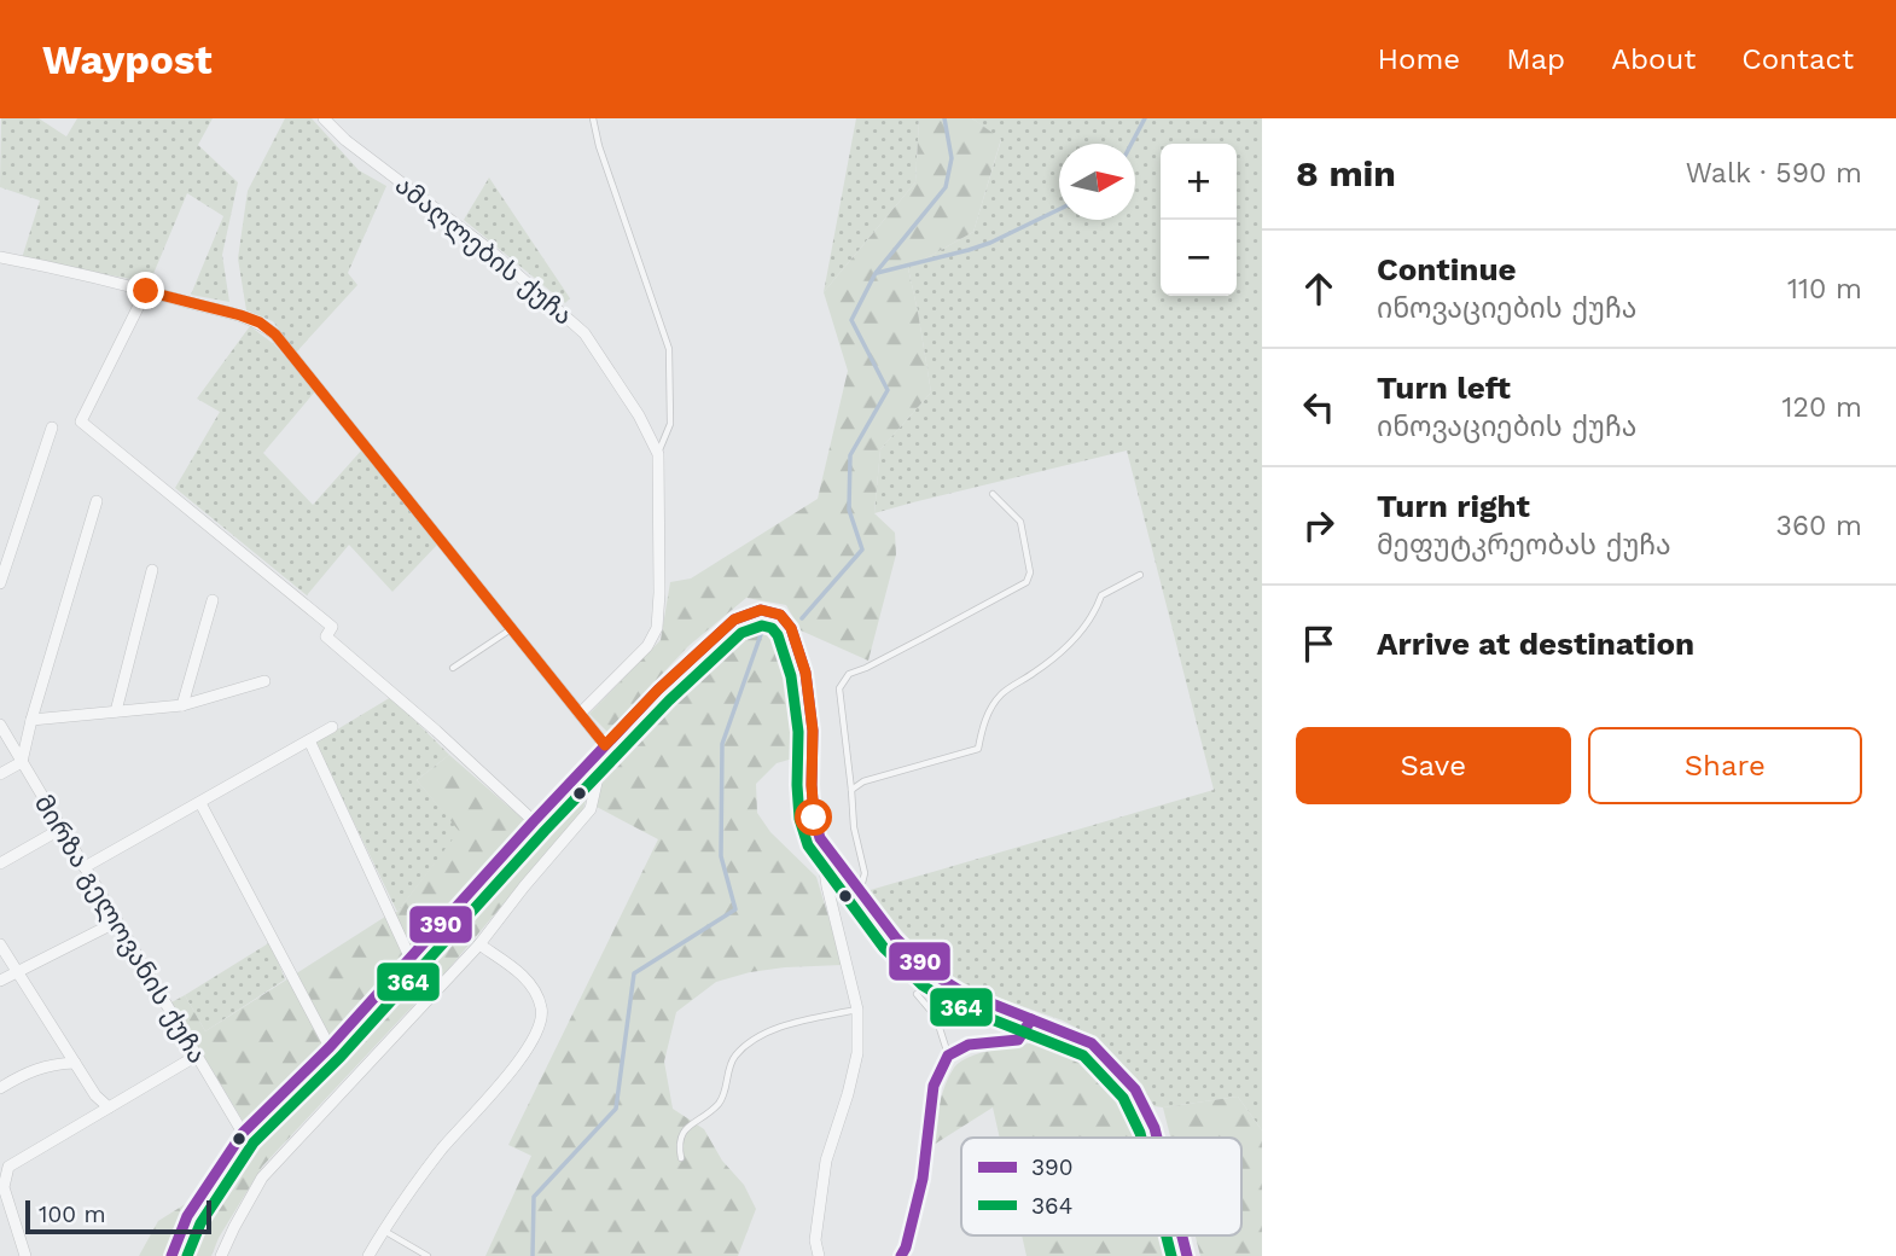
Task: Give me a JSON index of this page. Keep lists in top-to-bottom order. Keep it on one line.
{"streets":{"street":["ამაღლების ქუჩა","მირზა გელოვანის ქუჩა"]},"lines":["transit line 390","transit line 364"],"legend":["390","364"],"scale_bar":"100 m","north":"right","page":{"header":"Waypost","nav":["Home","Map","About","Contact"],"heading":["8 min","Walk · 590 m"],"map_buttons":["+","−"],"list":[["Continue","ინოვაციების ქუჩა","110 m"],["Turn left","ინოვაციების ქუჩა","120 m"],["Turn right","მეფუტკრეობას ქუჩა","360 m"],"Arrive at destination"],"buttons":["Save","Share"],"scale":"100 m"}}
